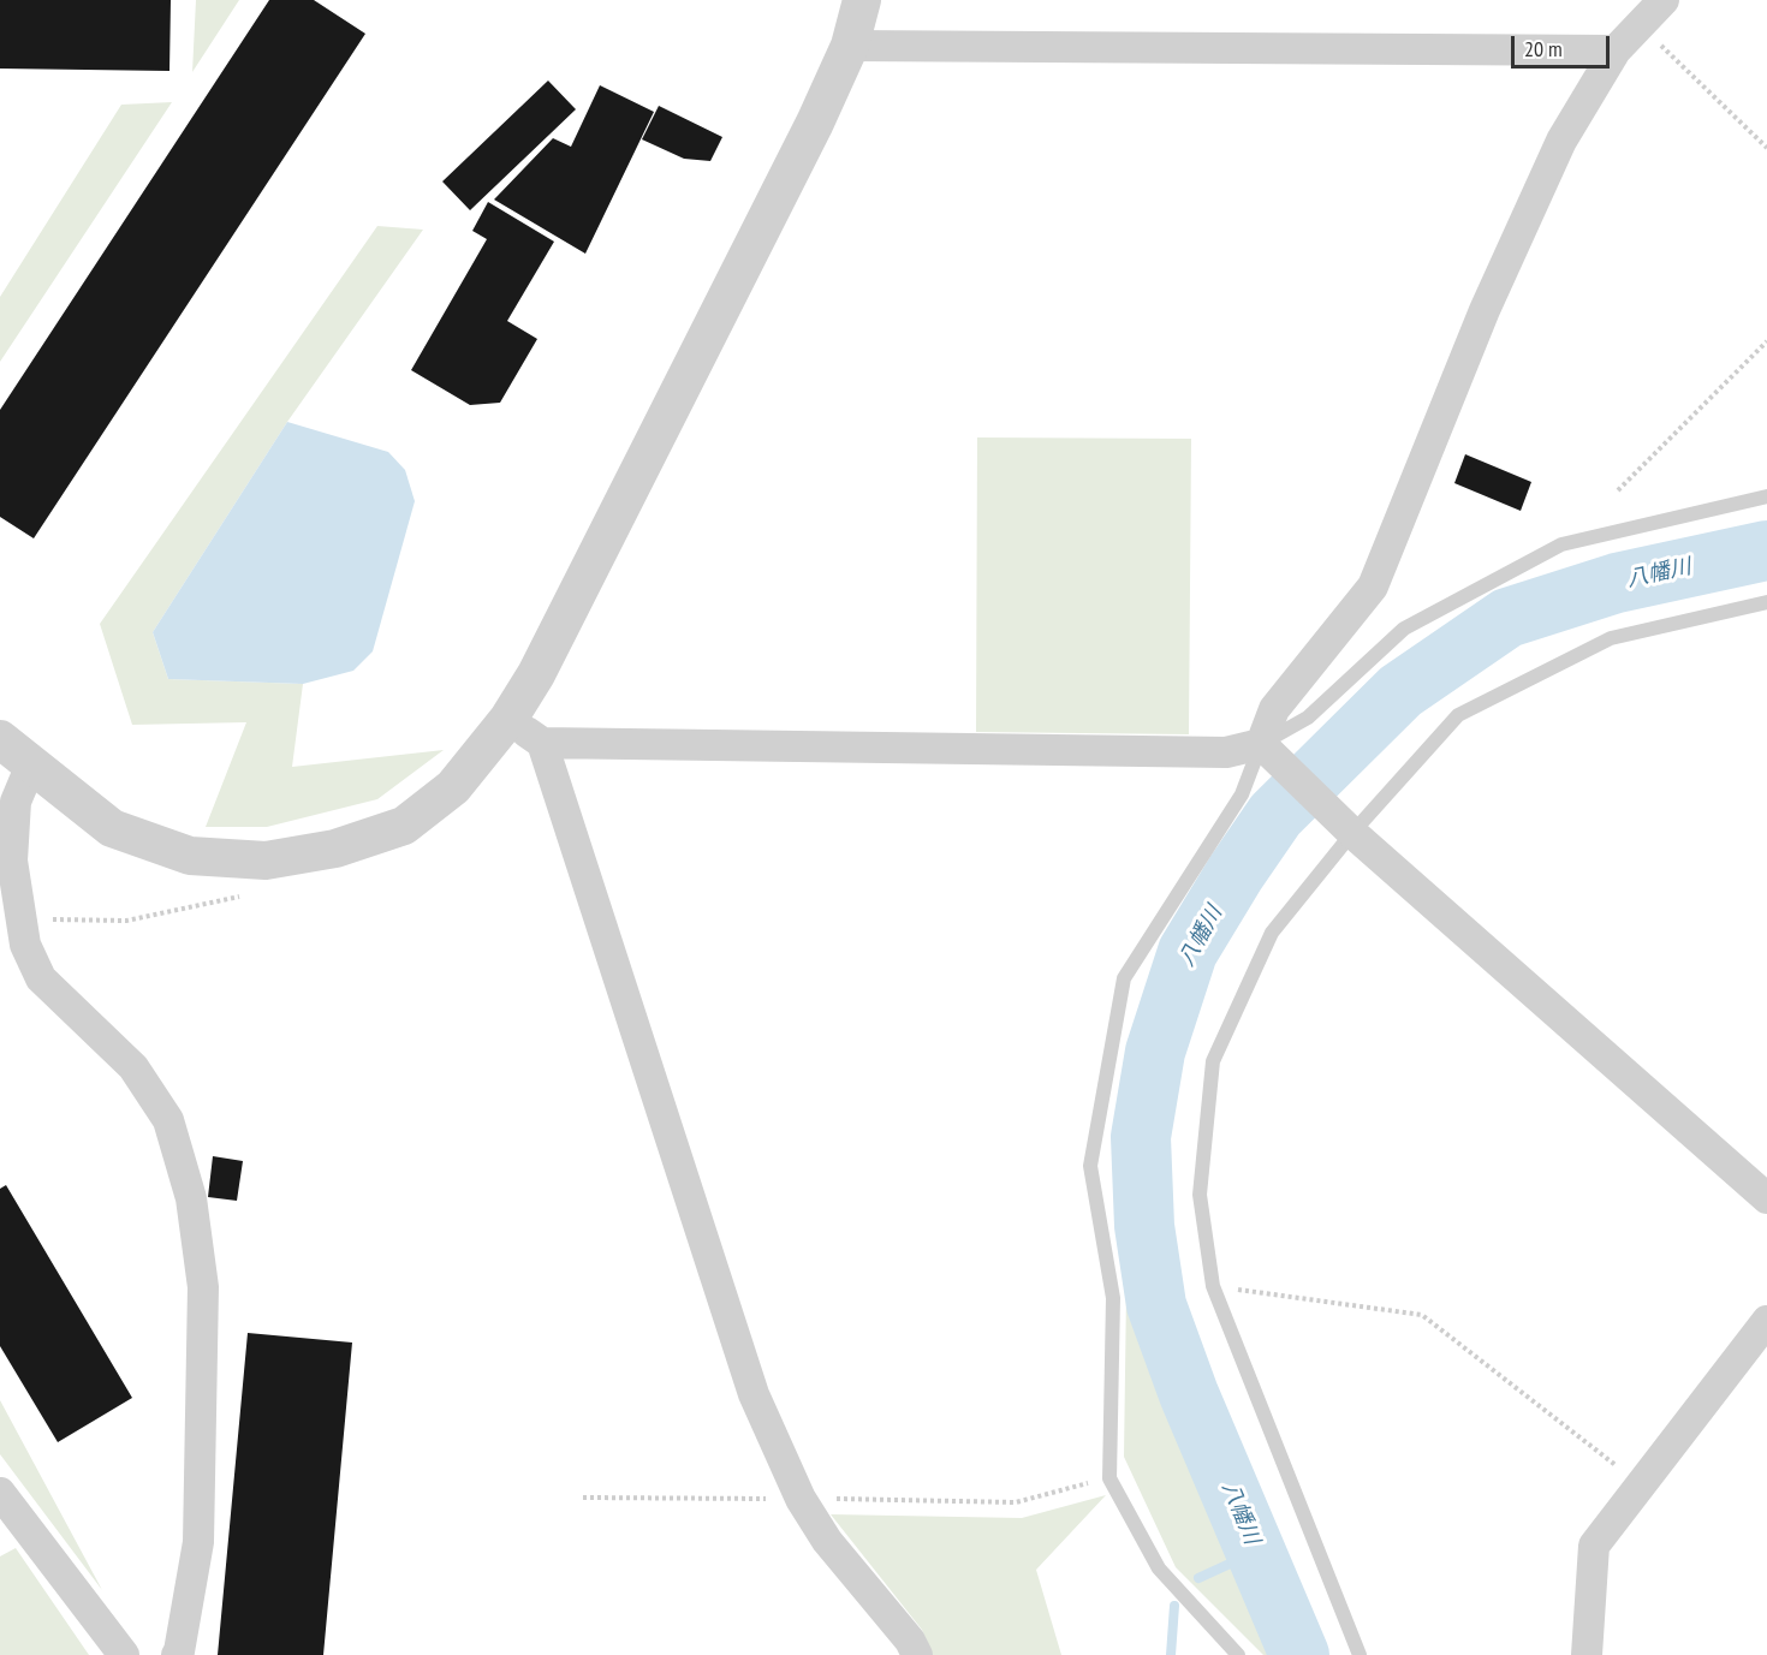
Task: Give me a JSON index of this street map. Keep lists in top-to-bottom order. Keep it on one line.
{"water":["八幡川"],"scale_bar":"20 m"}
